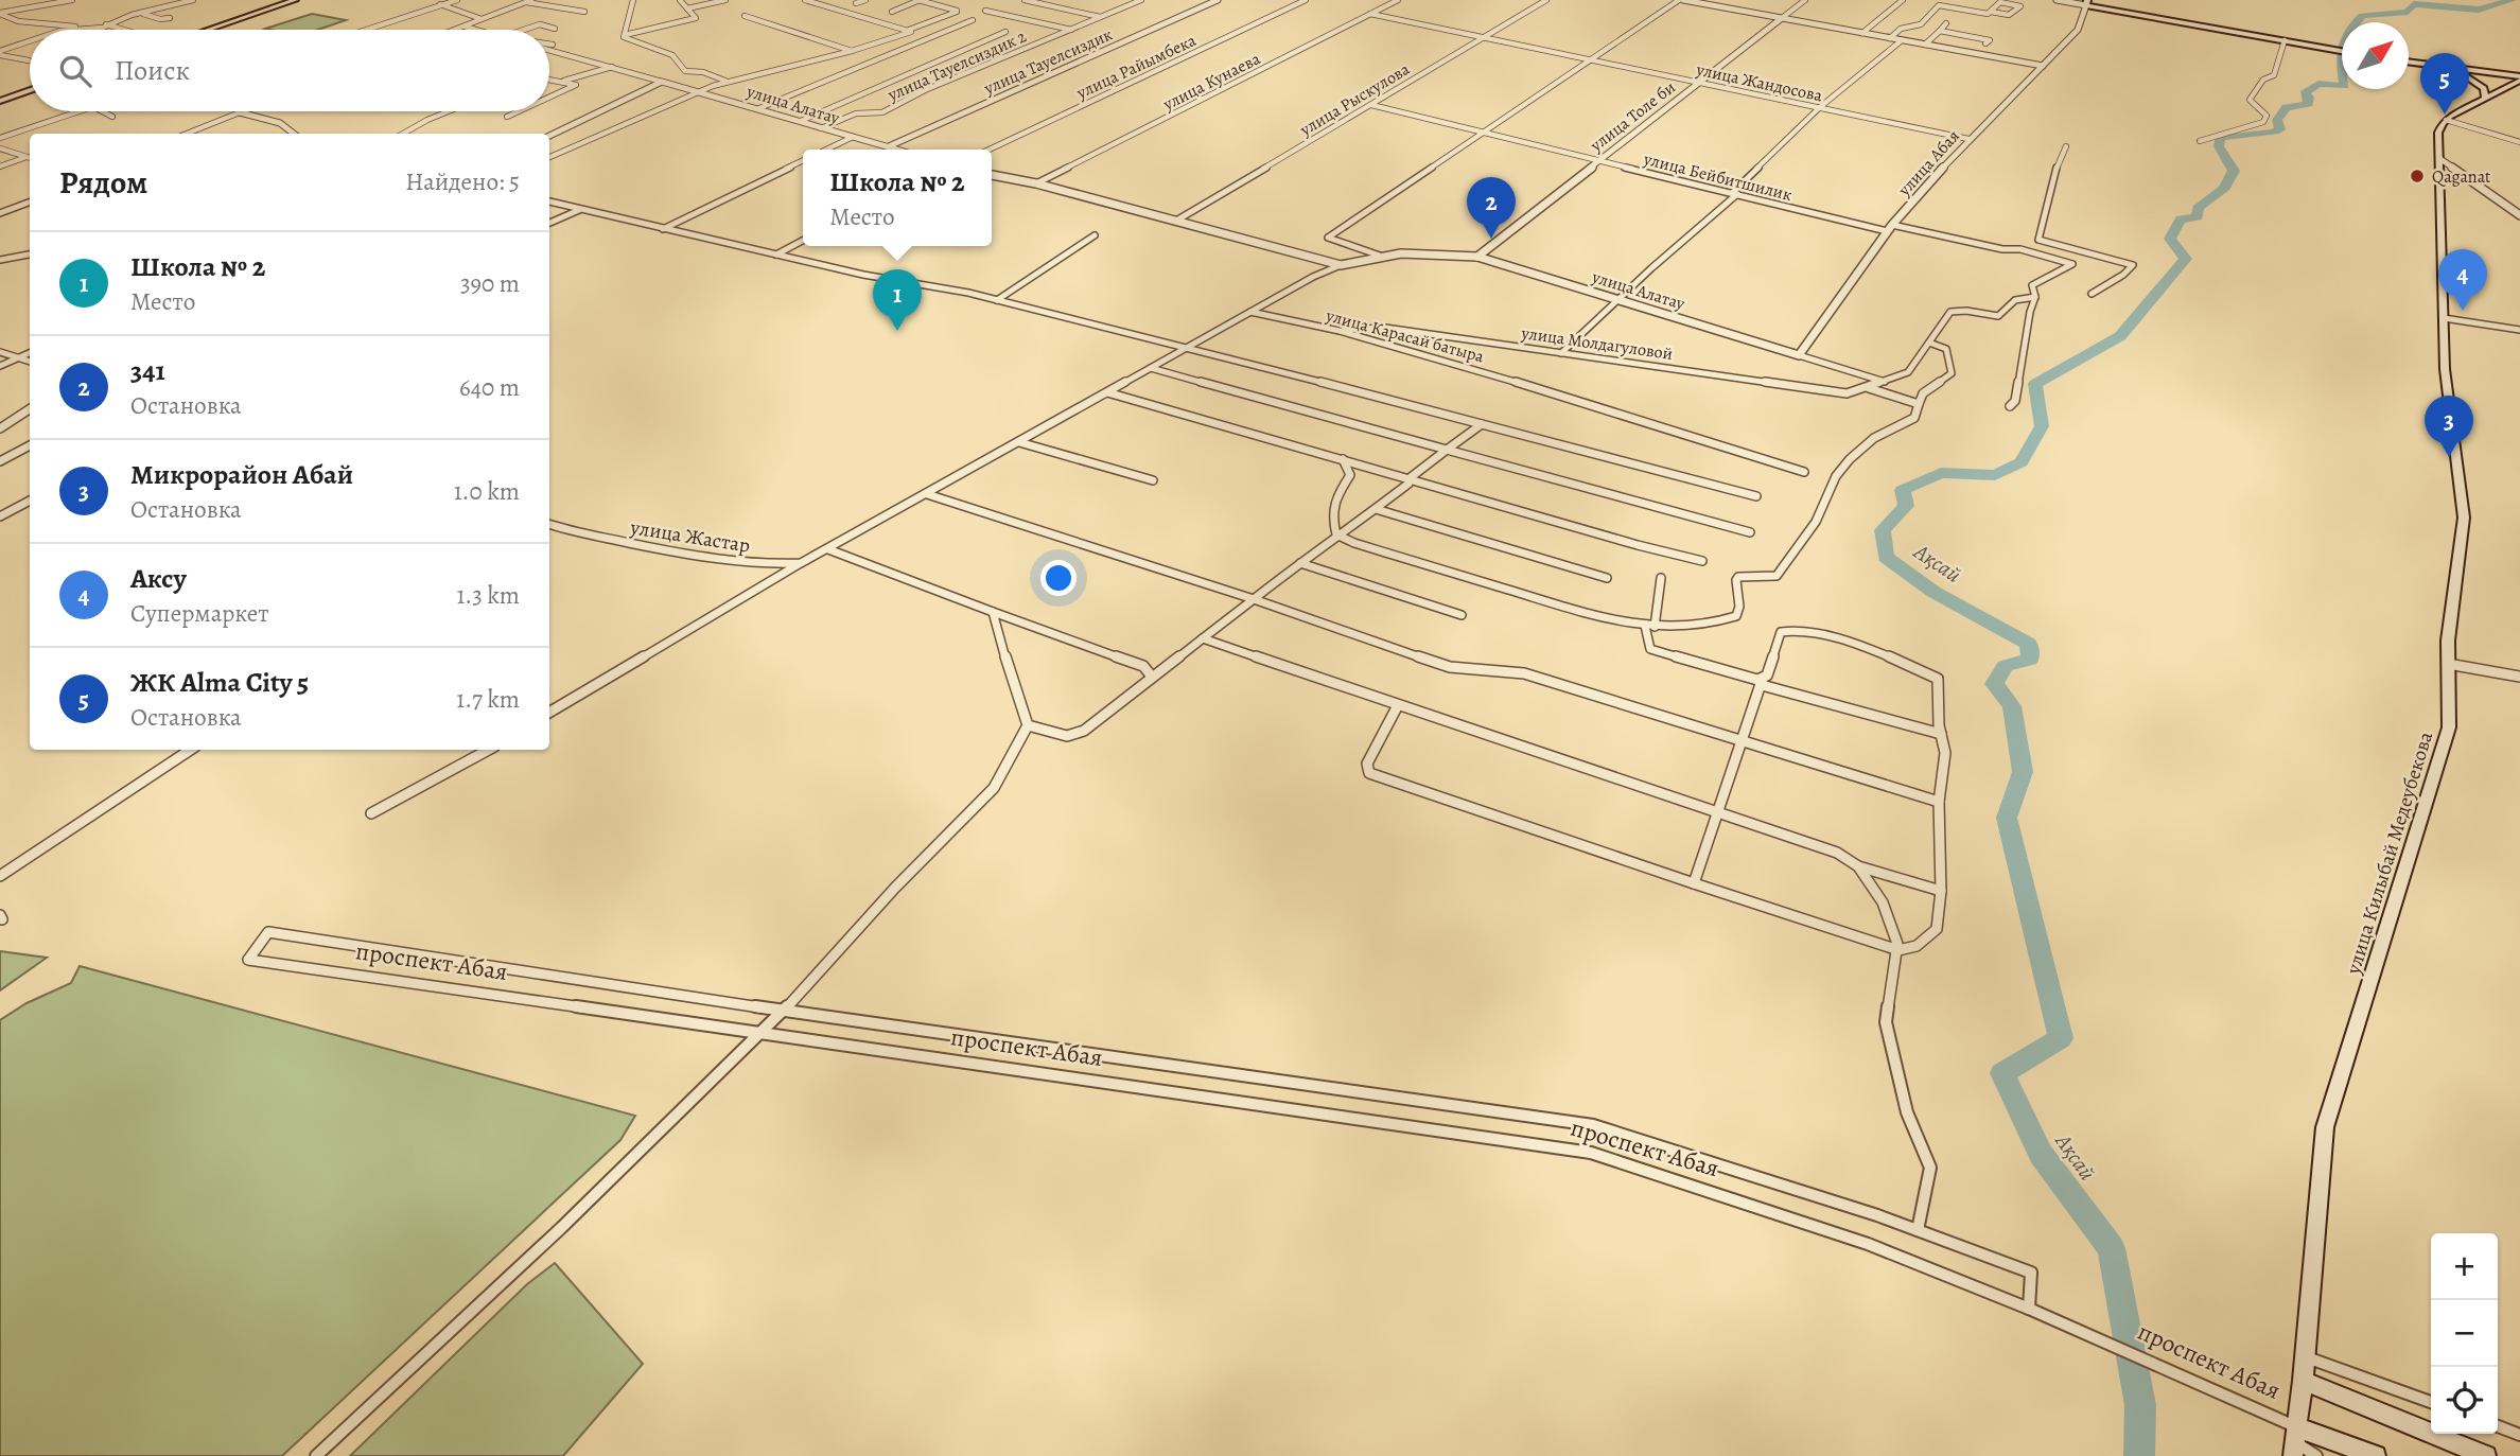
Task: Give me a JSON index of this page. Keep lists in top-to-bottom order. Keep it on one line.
{"streets":{"main road":["улица Килыбай Медеубекова","проспект Абая"],"street":["улица Тауелсиздик","улица Тауелсиздик 2","улица Райымбека","улица Кунаева","улица Жандосова","улица Рыскулова","улица Алатау","улица Толе би","улица Абая","улица Бейбитшилик","улица Карасай батыра","улица Молдагуловой","улица Жастар"]},"crossings":[["улица Тауелсиздик","улица Алатау"],["улица Тауелсиздик 2","улица Алатау"],["улица Кунаева","улица Жандосова"],["улица Жандосова","улица Рыскулова"],["улица Жандосова","улица Толе би"],["улица Жандосова","улица Абая"],["улица Рыскулова","улица Бейбитшилик"],["улица Алатау","улица Толе би"],["улица Алатау","улица Абая"],["улица Толе би","улица Бейбитшилик"],["улица Абая","улица Бейбитшилик"],["улица Карасай батыра","улица Молдагуловой"],["улица Карасай батыра","улица Жастар"],["улица Килыбай Медеубекова","проспект Абая"]],"water":["Ақсай"],"places":["Qaganat"],"north":"top right","page":{"search":"Поиск","pins":["5","2","4","1","3"],"heading":["Рядом","Найдено: 5"],"popup":["Школа № 2","Место"],"list":[{"mark":"1","name":"Школа № 2","note":"Место","value":"390 m"},{"mark":"2","name":"341","note":"Остановка","value":"640 m"},{"mark":"3","name":"Микрорайон Абай","note":"Остановка","value":"1.0 km"},{"mark":"4","name":"Аксу","note":"Супермаркет","value":"1.3 km"},{"mark":"5","name":"ЖК Alma City 5","note":"Остановка","value":"1.7 km"}],"map_buttons":["+","−"]}}
